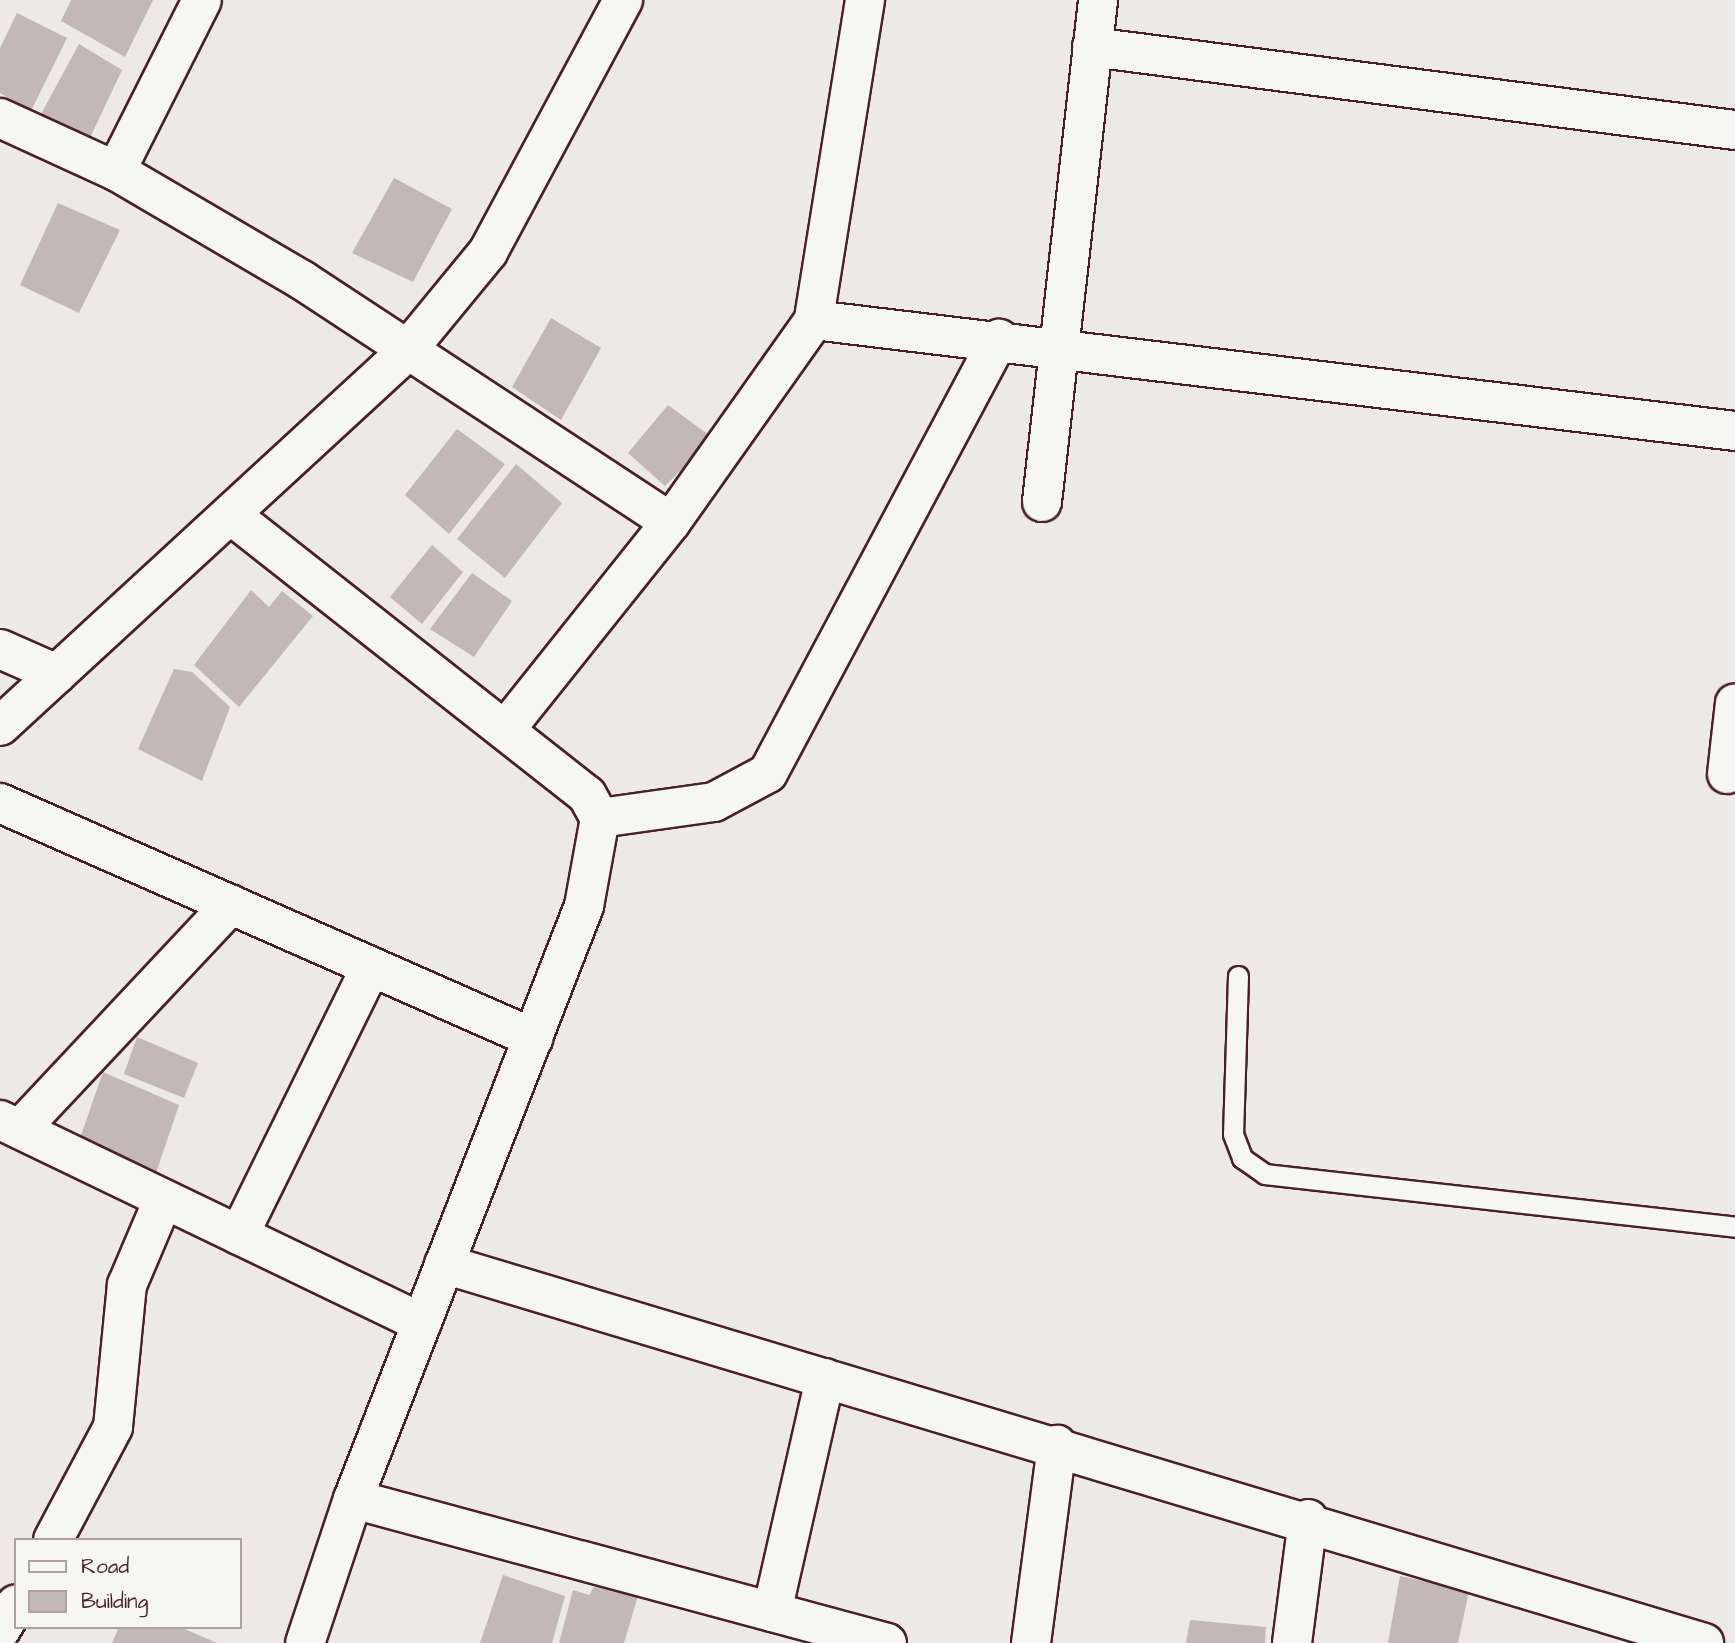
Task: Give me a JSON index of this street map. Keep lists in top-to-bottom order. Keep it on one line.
{"legend":["Road","Building"]}
